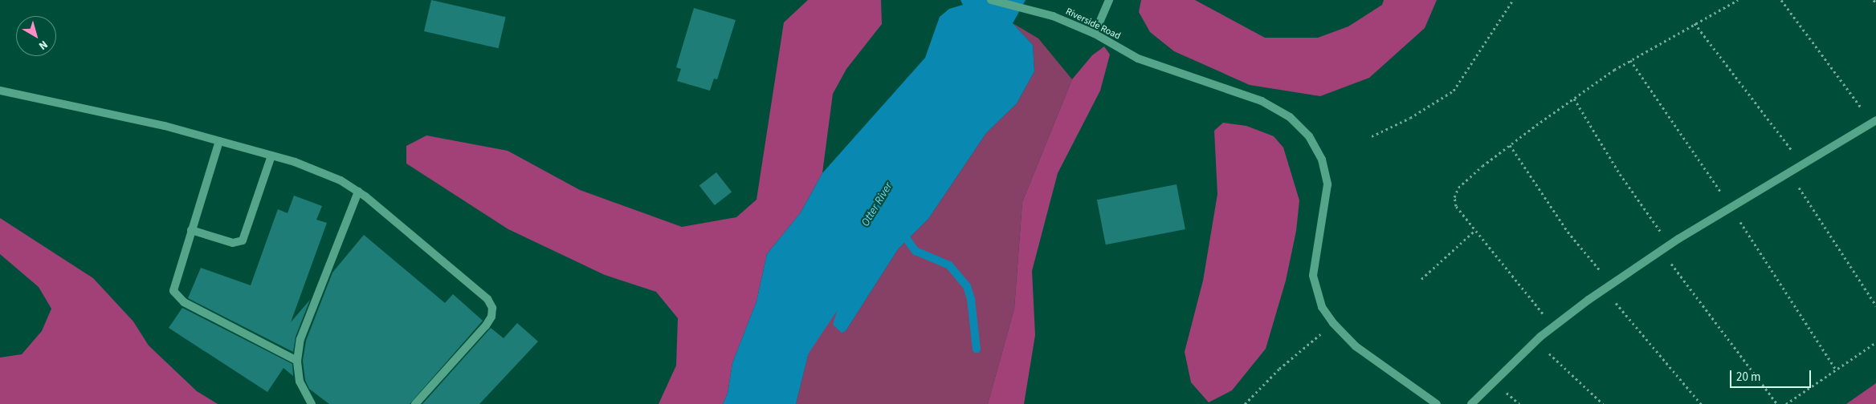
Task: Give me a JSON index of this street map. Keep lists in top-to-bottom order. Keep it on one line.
{"streets":{"street":["Riverside Road"]},"water":["Otter River"],"scale_bar":"20 m","north":"bottom right"}
